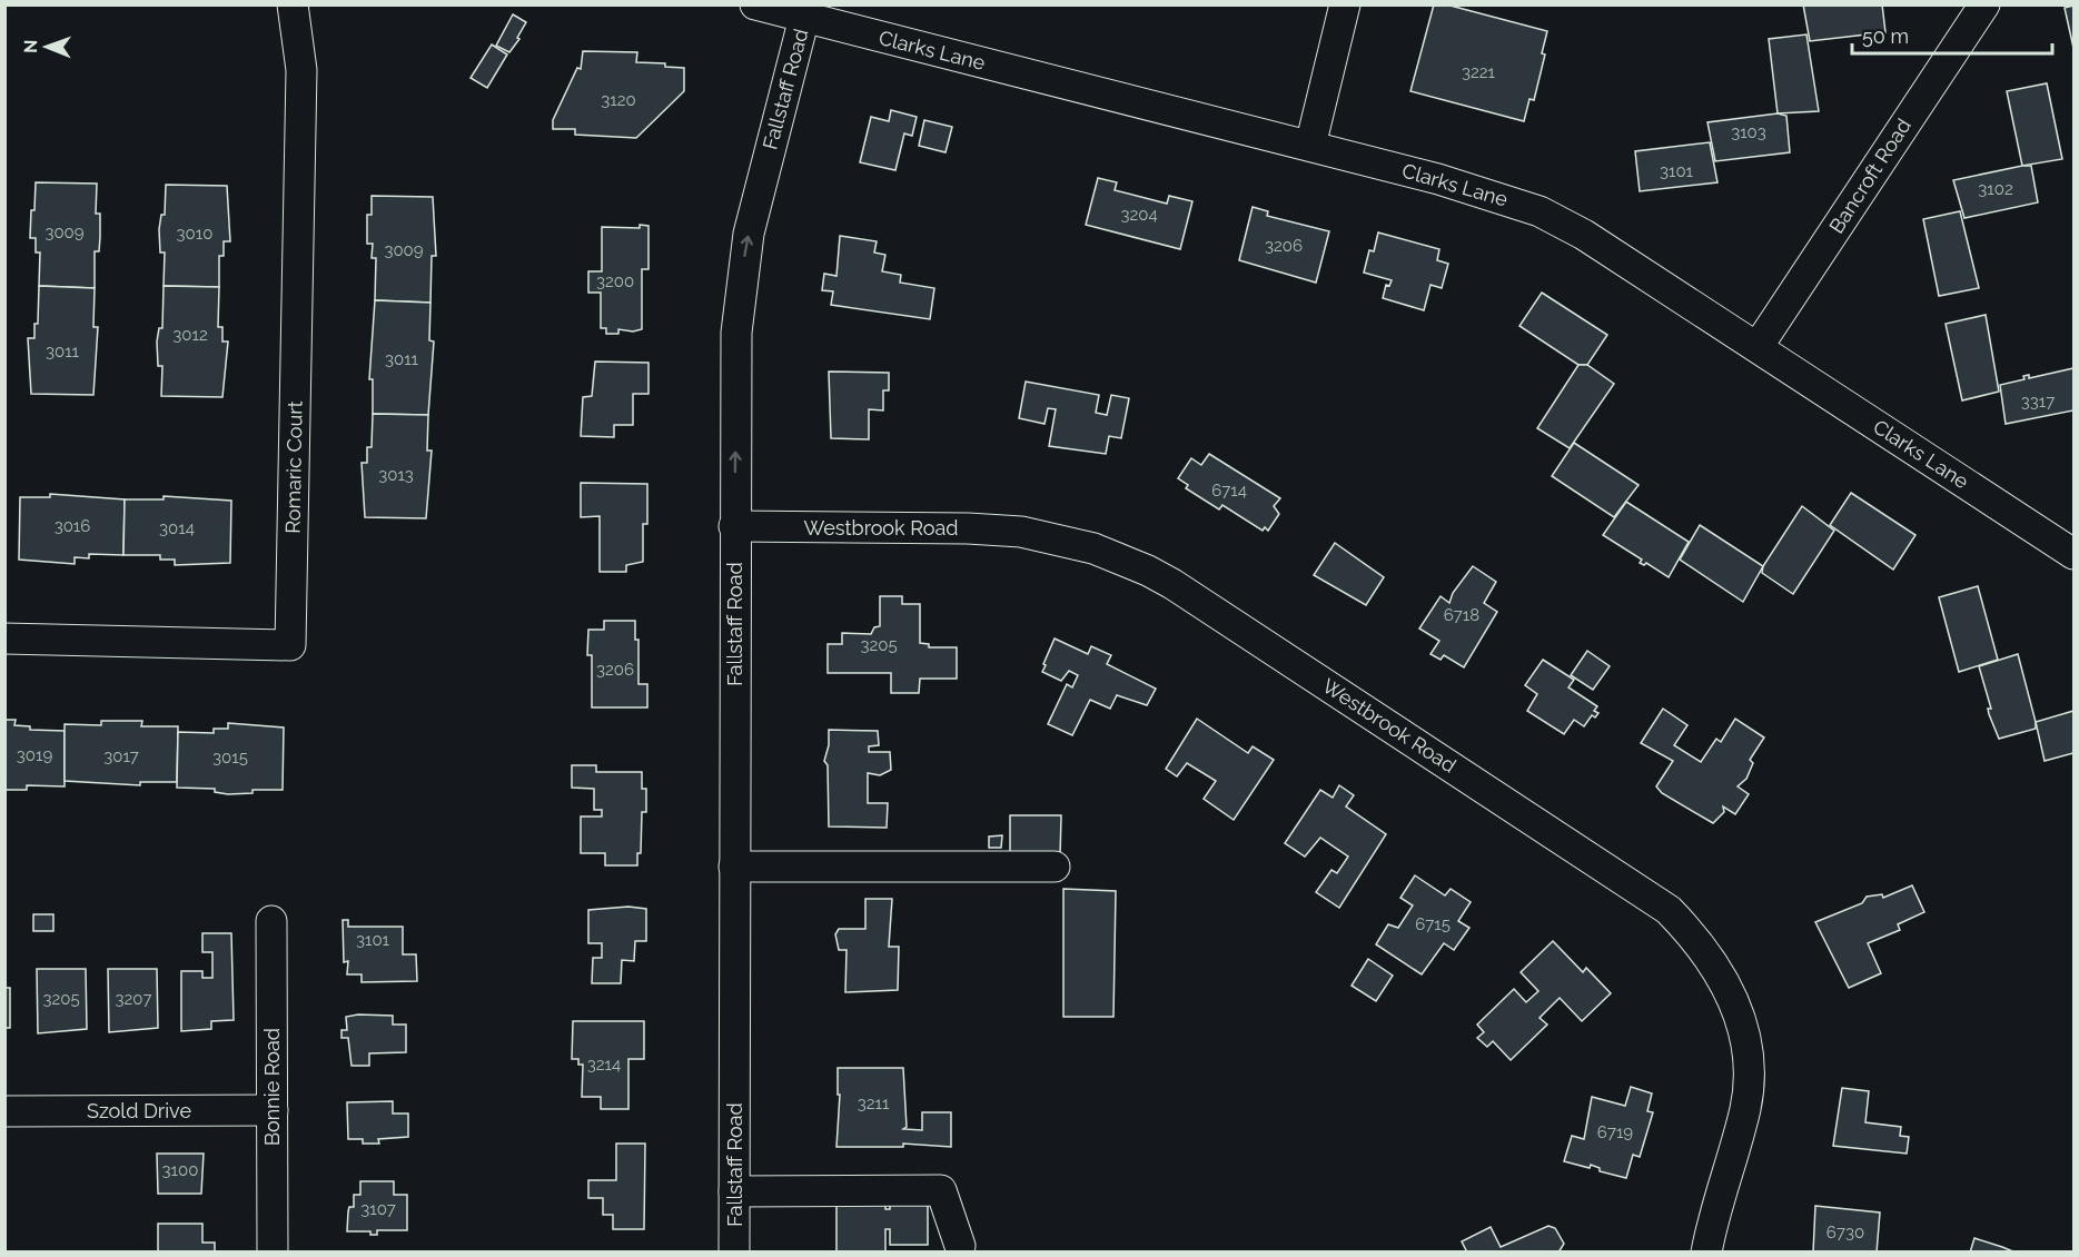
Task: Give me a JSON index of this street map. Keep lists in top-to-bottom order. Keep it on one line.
{"streets":{"street":["Clarks Lane","Fallstaff Road","Bancroft Road","Romaric Court","Westbrook Road","Bonnie Road","Szold Drive"]},"crossings":[["Clarks Lane","Fallstaff Road"],["Clarks Lane","Bancroft Road"],["Fallstaff Road","Westbrook Road"],["Bonnie Road","Szold Drive"]],"one_way":["Fallstaff Road"],"house_numbers":["3221","3120","3103","3101","3102","3204","3009","3010","3206","3009","3200","3012","3011","3011","3317","3013","6714","3016","3014","6718","3205","3206","3019","3017","3015","6715","3101","3205","3207","3214","3211","6719","3100","3107","6730"],"scale_bar":"50 m","north":"left"}
